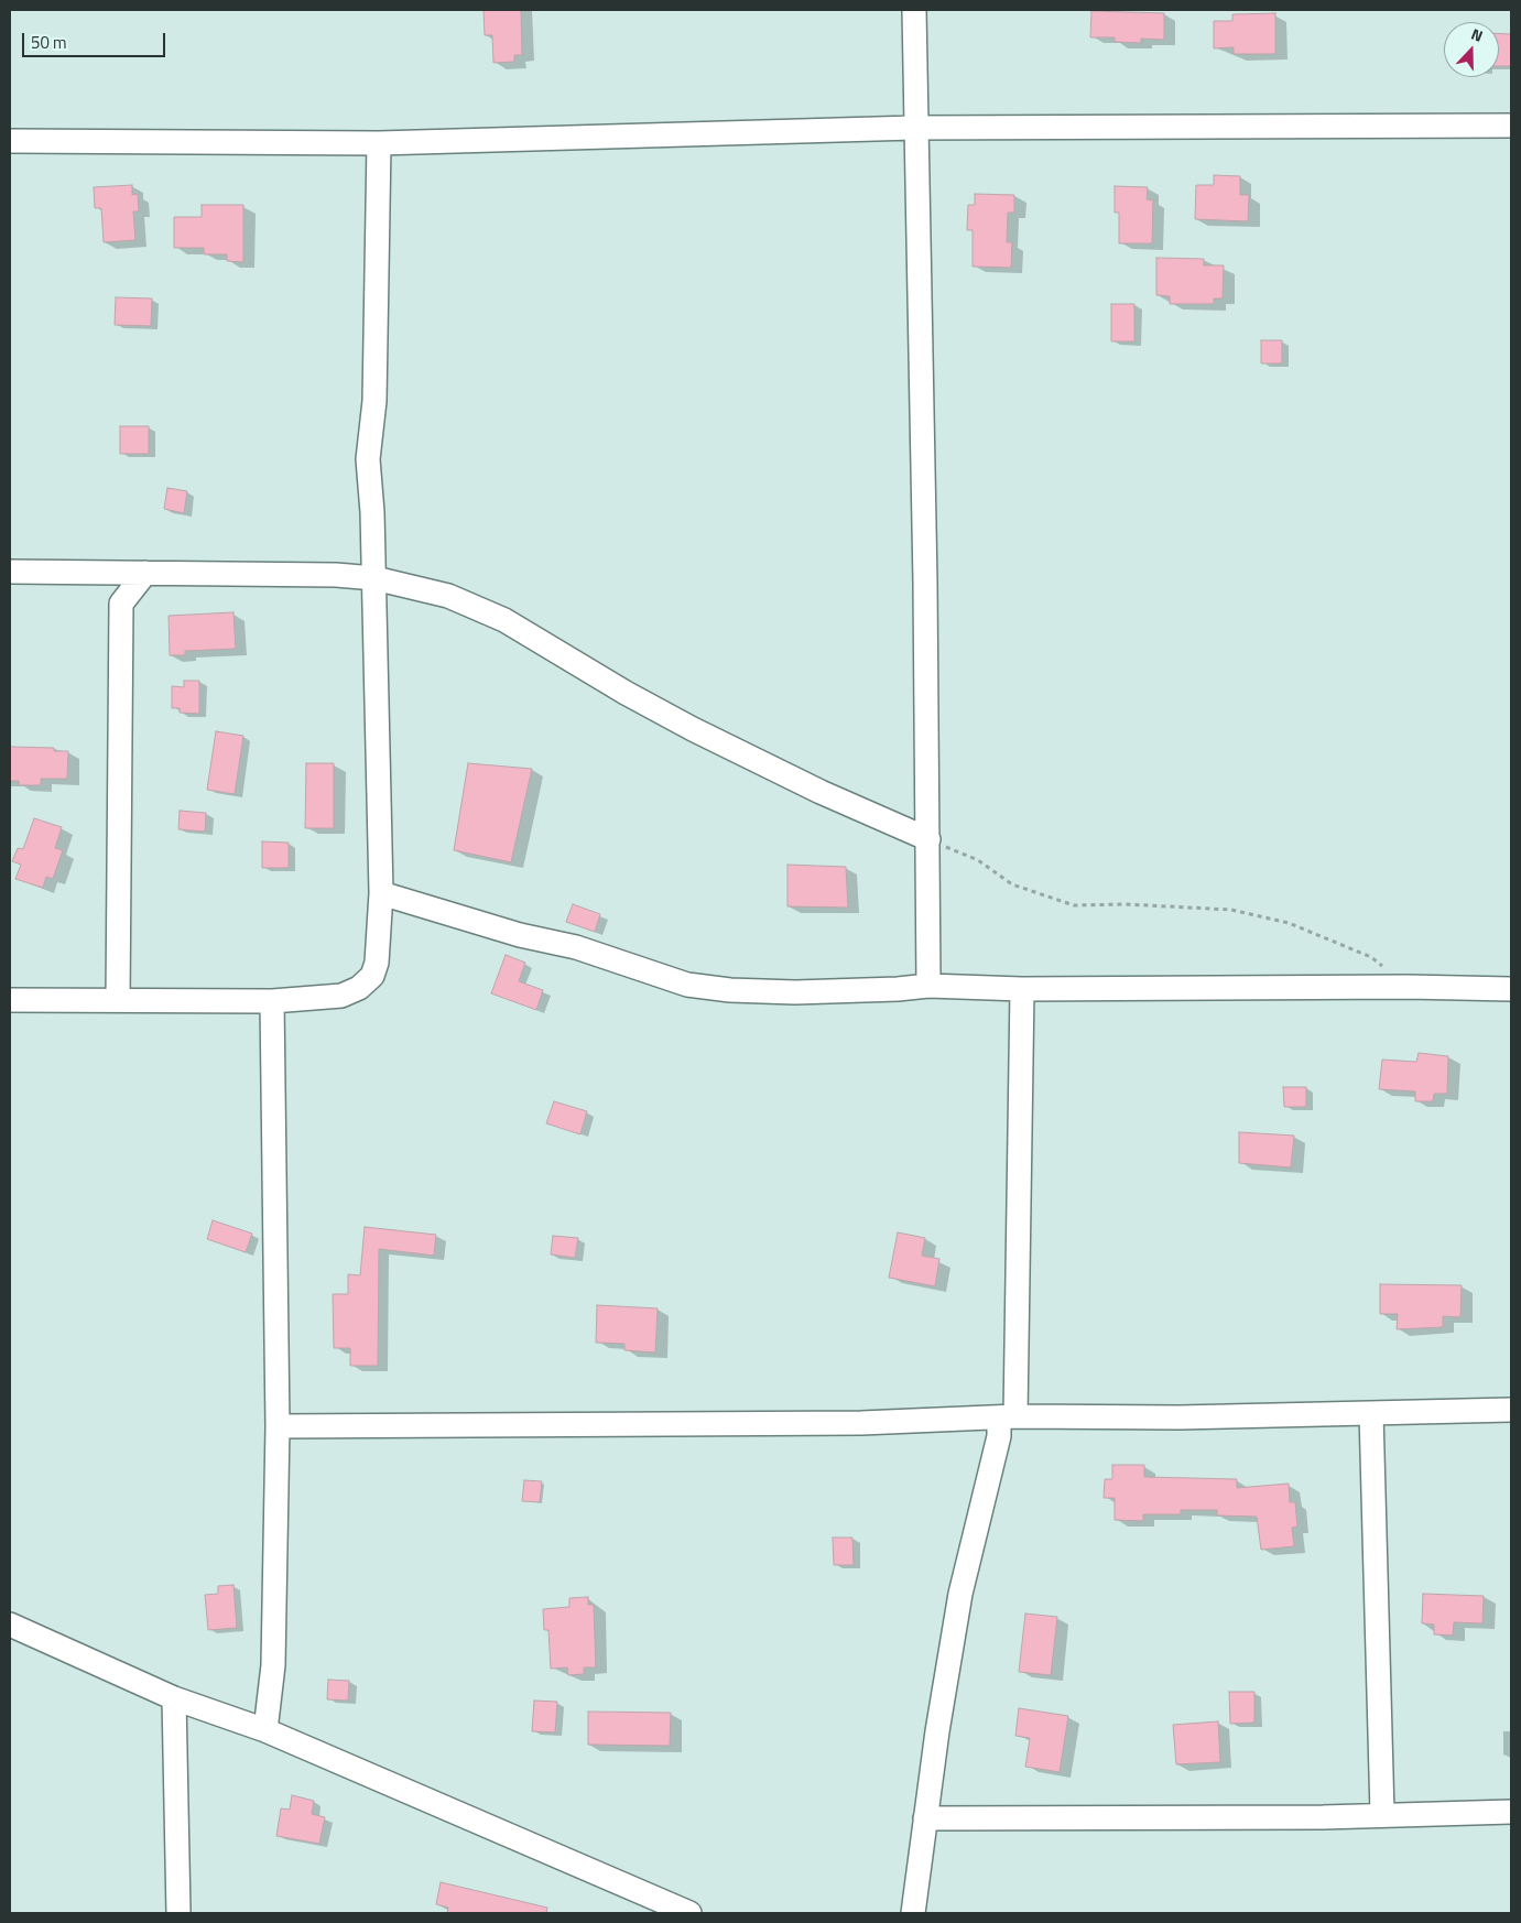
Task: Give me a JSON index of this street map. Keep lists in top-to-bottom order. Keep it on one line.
{"scale_bar":"50 m","north":"top"}
